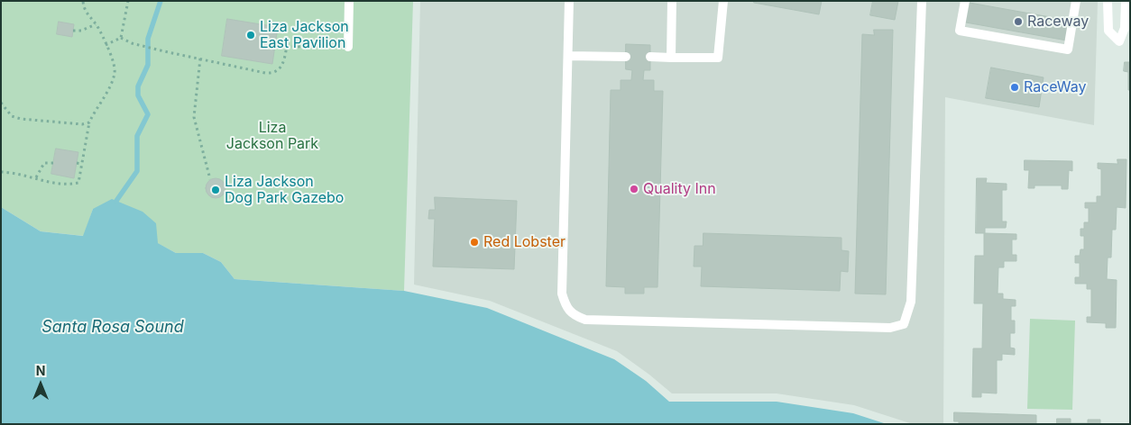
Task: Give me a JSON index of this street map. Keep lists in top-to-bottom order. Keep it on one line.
{"water":["Santa Rosa Sound"],"parks":["Liza Jackson Park"],"places":["Raceway","Liza Jackson East Pavilion","RaceWay","Quality Inn","Liza Jackson Dog Park Gazebo","Red Lobster"],"north":"top"}
